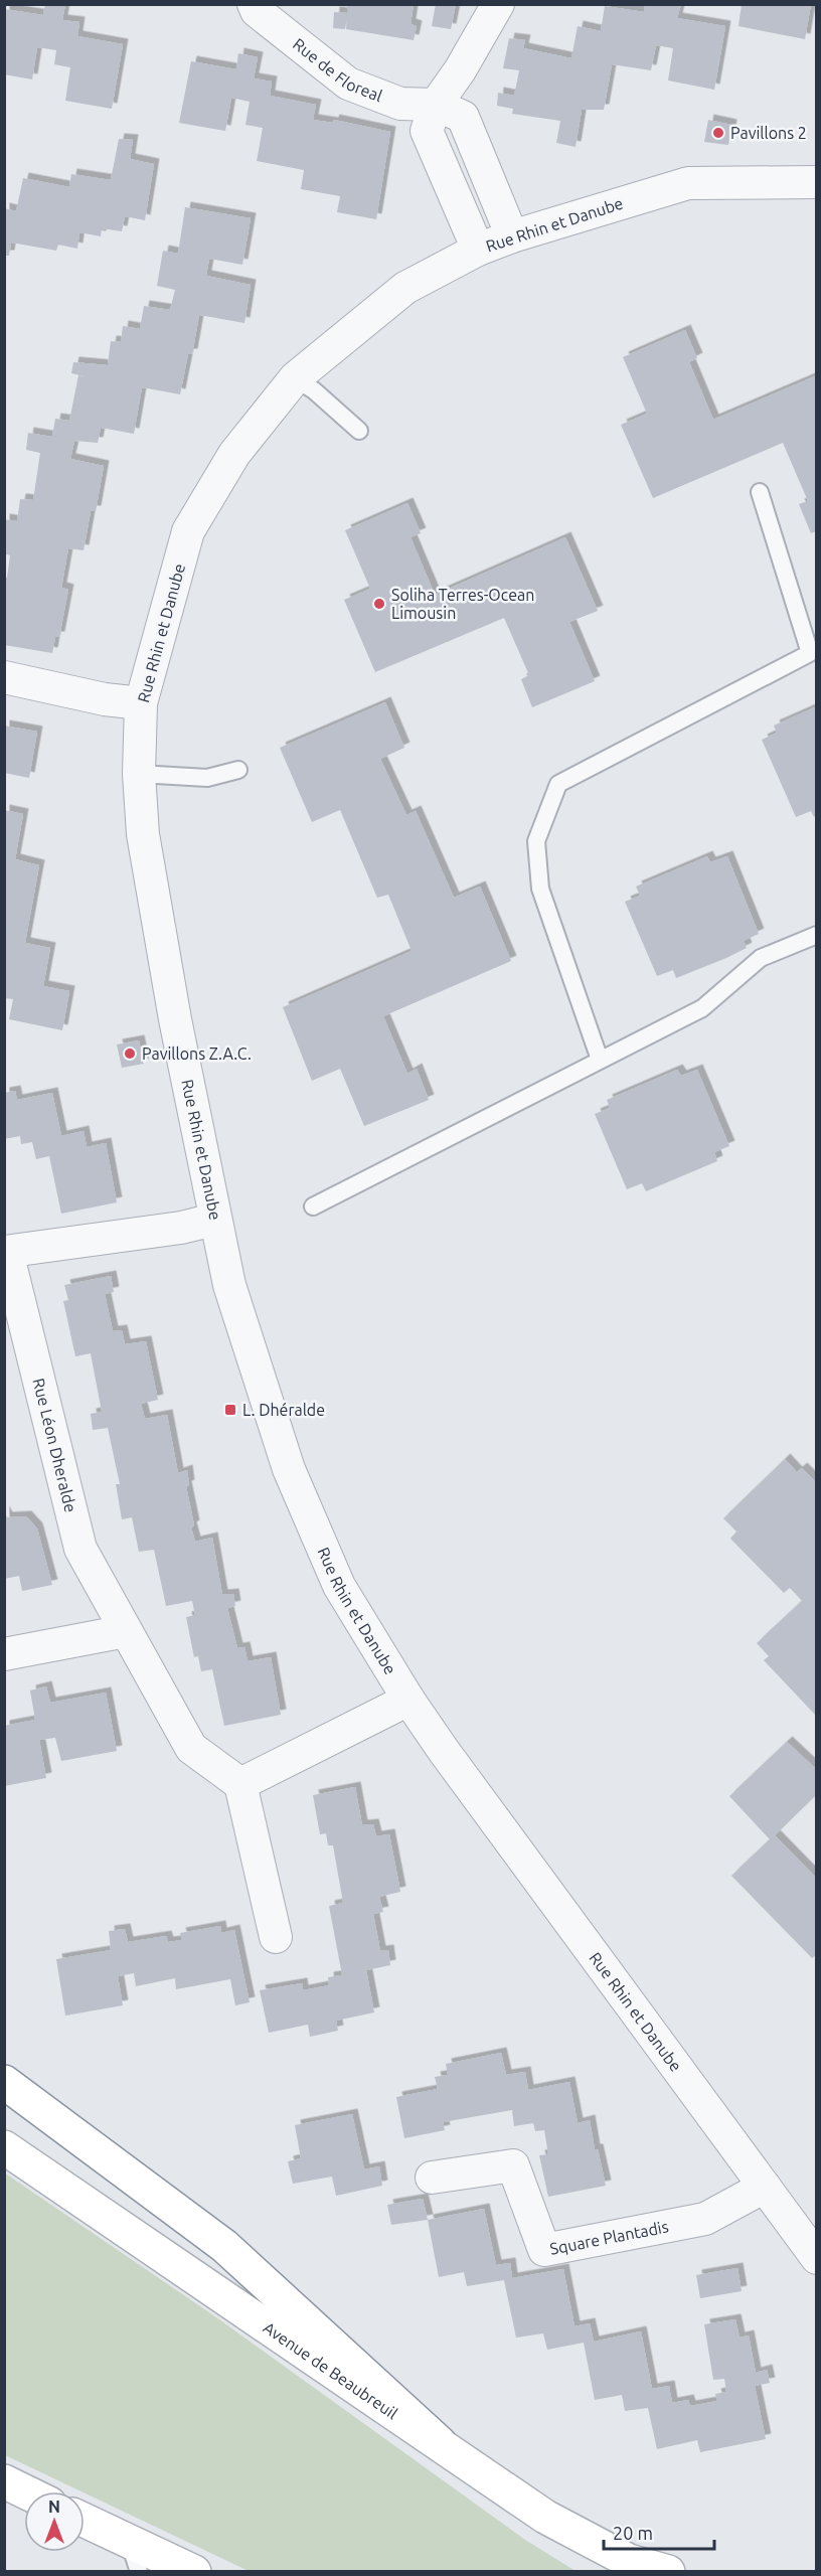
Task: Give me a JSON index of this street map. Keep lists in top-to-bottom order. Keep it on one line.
{"streets":{"main road":["Avenue de Beaubreuil"],"street":["Rue de Floreal","Rue Rhin et Danube","Rue Léon Dheralde","Square Plantadis"]},"crossings":[["Rue Rhin et Danube","Rue Léon Dheralde"],["Rue Rhin et Danube","Square Plantadis"]],"places":{"other":["Pavillons 2","Soliha Terres-Ocean Limousin","Pavillons Z.A.C."],"transit":["L. Dhéralde"]},"scale_bar":"20 m","north":"top"}
